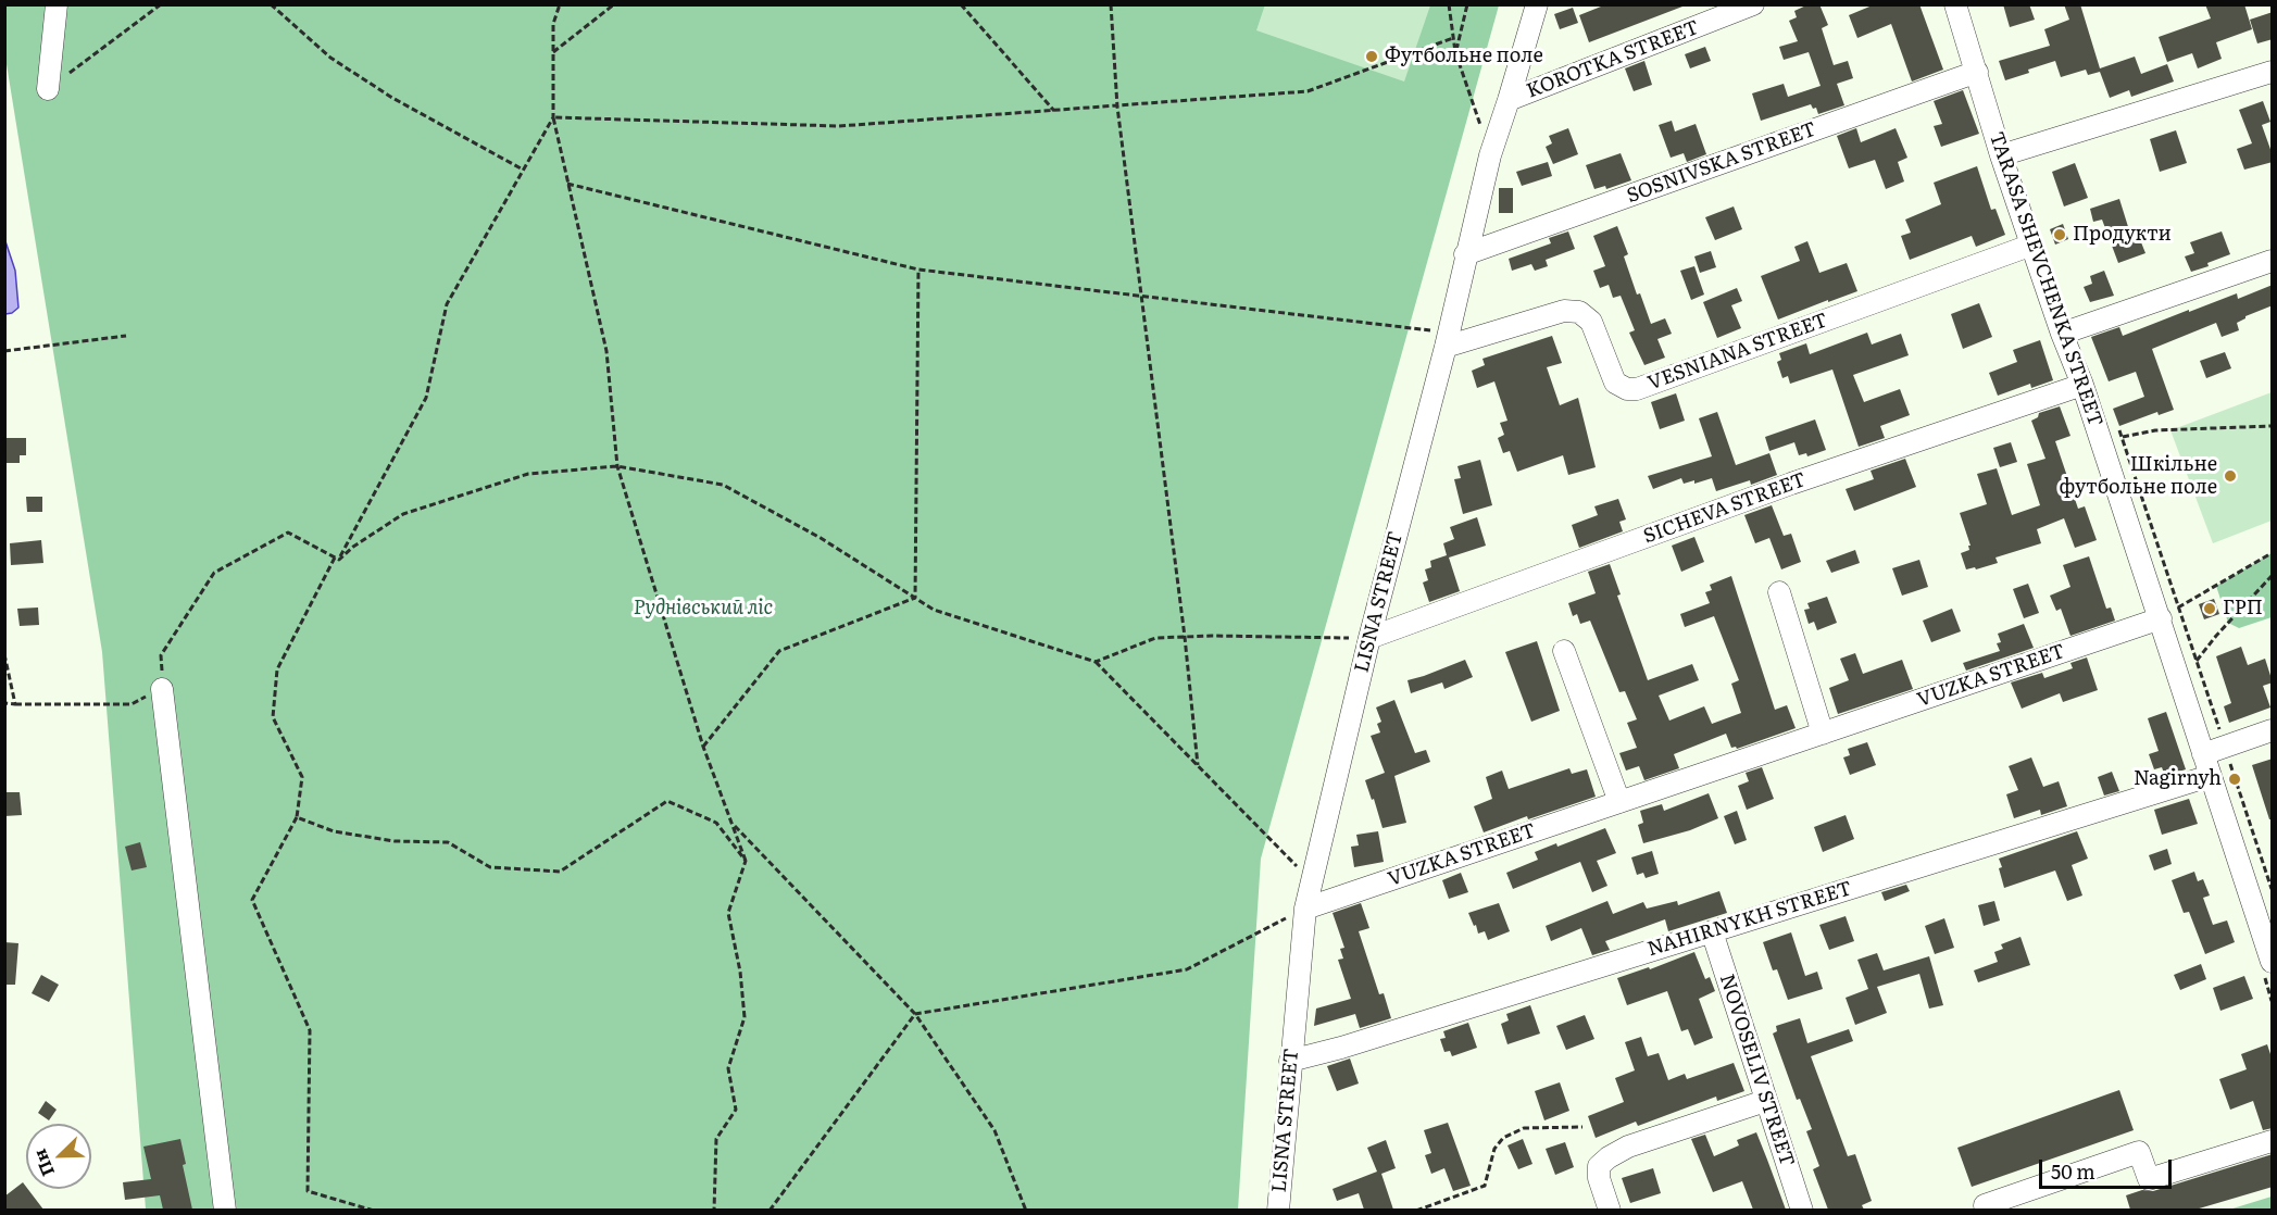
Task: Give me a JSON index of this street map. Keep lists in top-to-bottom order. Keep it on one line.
{"streets":{"street":["KOROTKA STREET","SOSNIVSKA STREET","TARASA SHEVCHENKA STREET","VESNIANA STREET","SICHEVA STREET","LISNA STREET","VUZKA STREET","NAHIRNYKH STREET","NOVOSELIV STREET"]},"crossings":[["KOROTKA STREET","LISNA STREET"],["SOSNIVSKA STREET","TARASA SHEVCHENKA STREET"],["SOSNIVSKA STREET","LISNA STREET"],["TARASA SHEVCHENKA STREET","VESNIANA STREET"],["TARASA SHEVCHENKA STREET","SICHEVA STREET"],["TARASA SHEVCHENKA STREET","VUZKA STREET"],["TARASA SHEVCHENKA STREET","NAHIRNYKH STREET"],["VESNIANA STREET","LISNA STREET"],["SICHEVA STREET","LISNA STREET"],["LISNA STREET","VUZKA STREET"],["LISNA STREET","NAHIRNYKH STREET"],["NAHIRNYKH STREET","NOVOSELIV STREET"]],"parks":["Руднівський ліс"],"places":["Футбольне поле","Продукти","Шкільне футбольне поле","ГРП","Nagirnyh"],"scale_bar":"50 m","north":"bottom left"}
